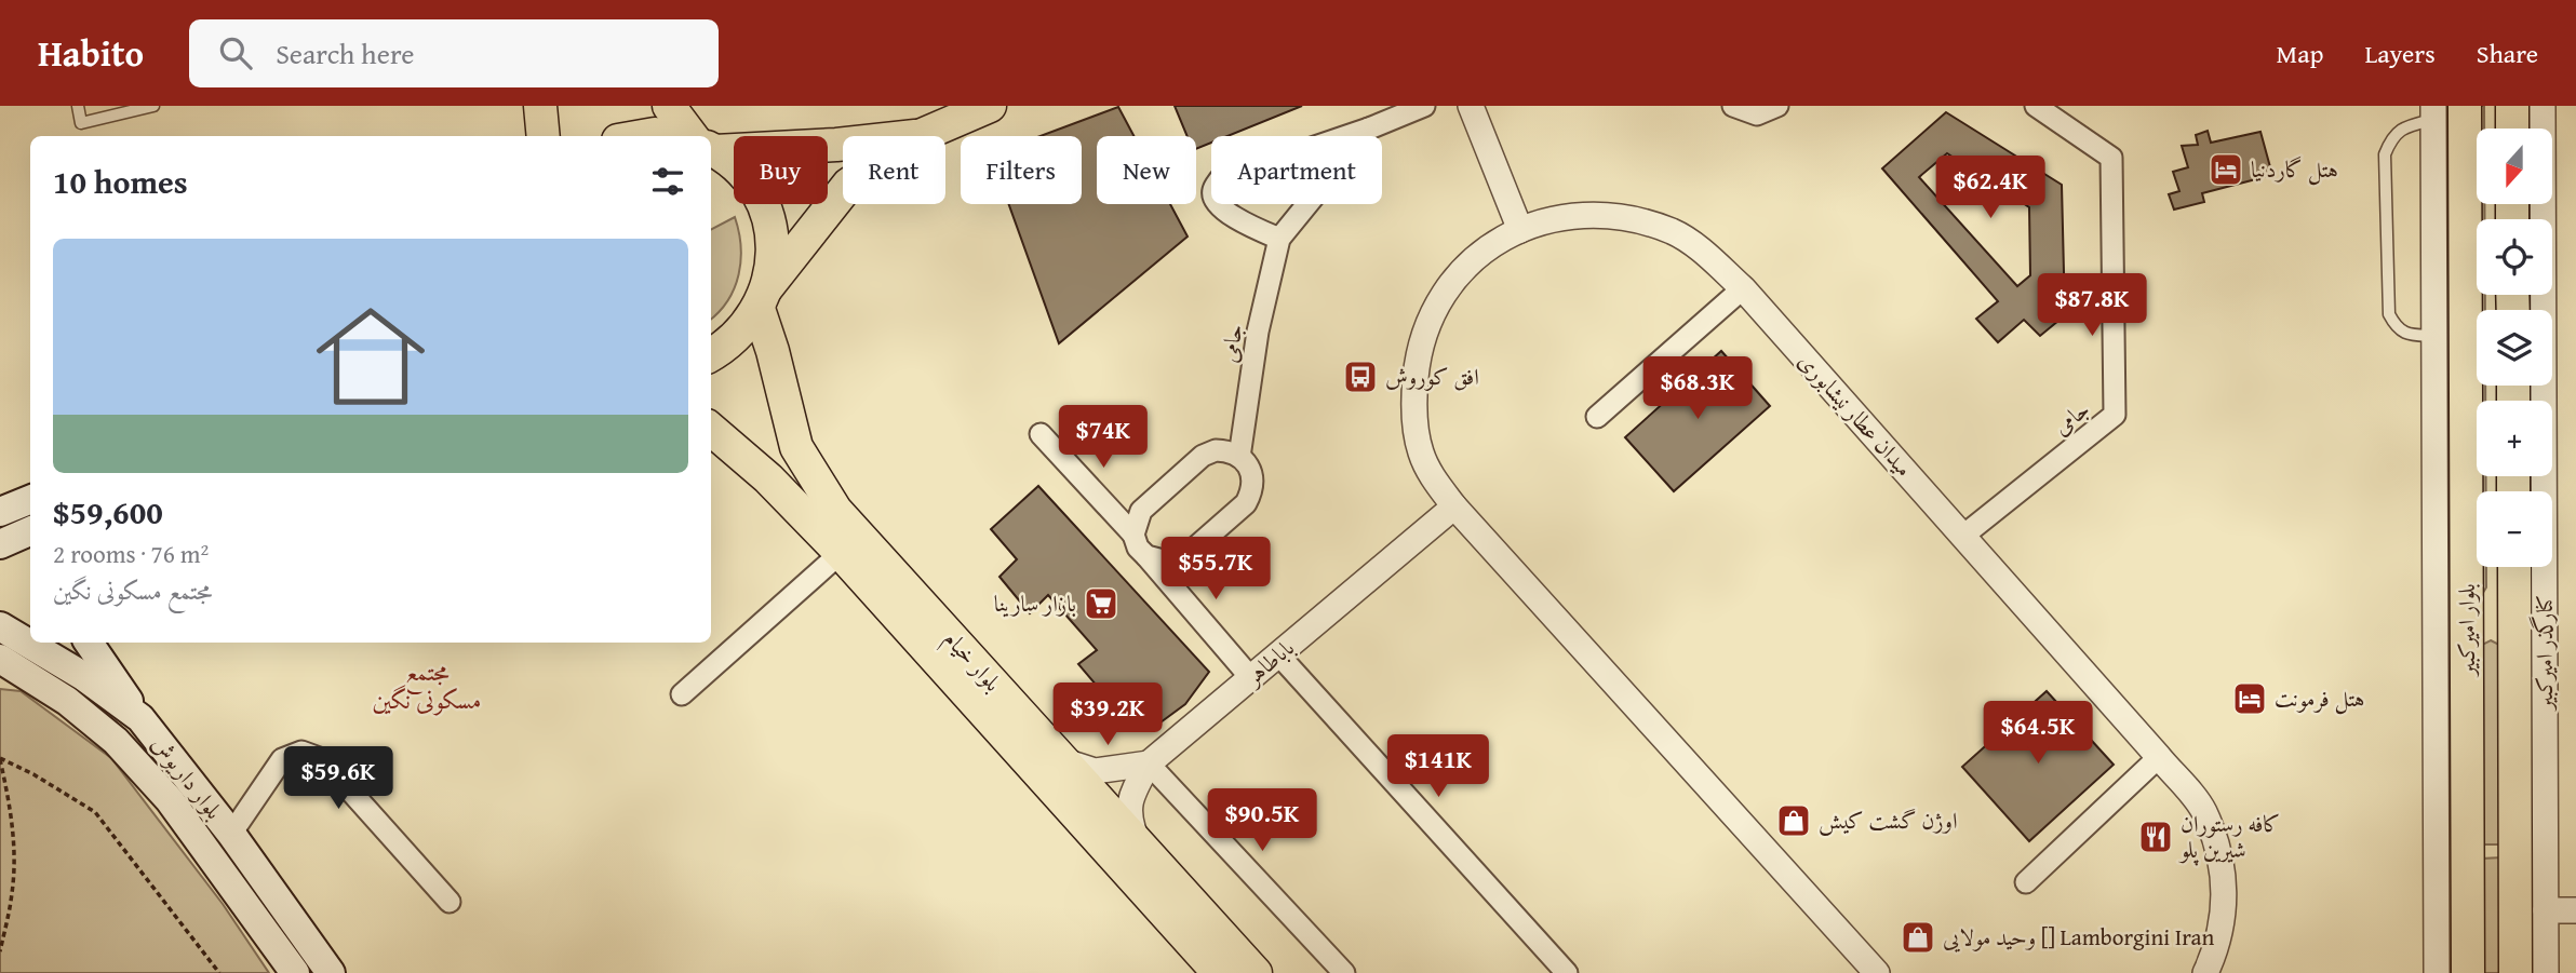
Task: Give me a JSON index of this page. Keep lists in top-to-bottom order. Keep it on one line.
{"streets":{"main road":["بلوار امیرکبیر","بلوار خیام","بلوار داریوش"],"street":["جامی","میدان عطار نیشابوری","کنارگذر امیرکبیر","باباطاهر"]},"crossings":[["جامی","میدان عطار نیشابوری"],["میدان عطار نیشابوری","باباطاهر"],["بلوار خیام","باباطاهر"]],"districts":["مجتمع مسکونی نگین"],"places":{"hotel":["هتل گاردنیا","هتل فرمونت"],"bus stop":["افق کوروش"],"supermarket":["بازار سارینا"],"shop":["اوژن گشت كيش","وحید مولایی [] Lamborgini Iran"],"restaurant":["کافه رستوران شیرین پلو"]},"north":"bottom","page":{"header":"Habito","search":"Search here","nav":["Map","Layers","Share"],"map_buttons":["+","−"],"chip":["Buy","Rent","Filters","New","Apartment"],"heading":"10 homes","price":["$62.4K","$87.8K","$68.3K","$74K","$55.7K","$39.2K","$64.5K","$141K","$59.6K","$90.5K"],"list":[{"name":"$59,600","note":"2 rooms · 76 m² · مجتمع مسکونی نگین"}]}}
